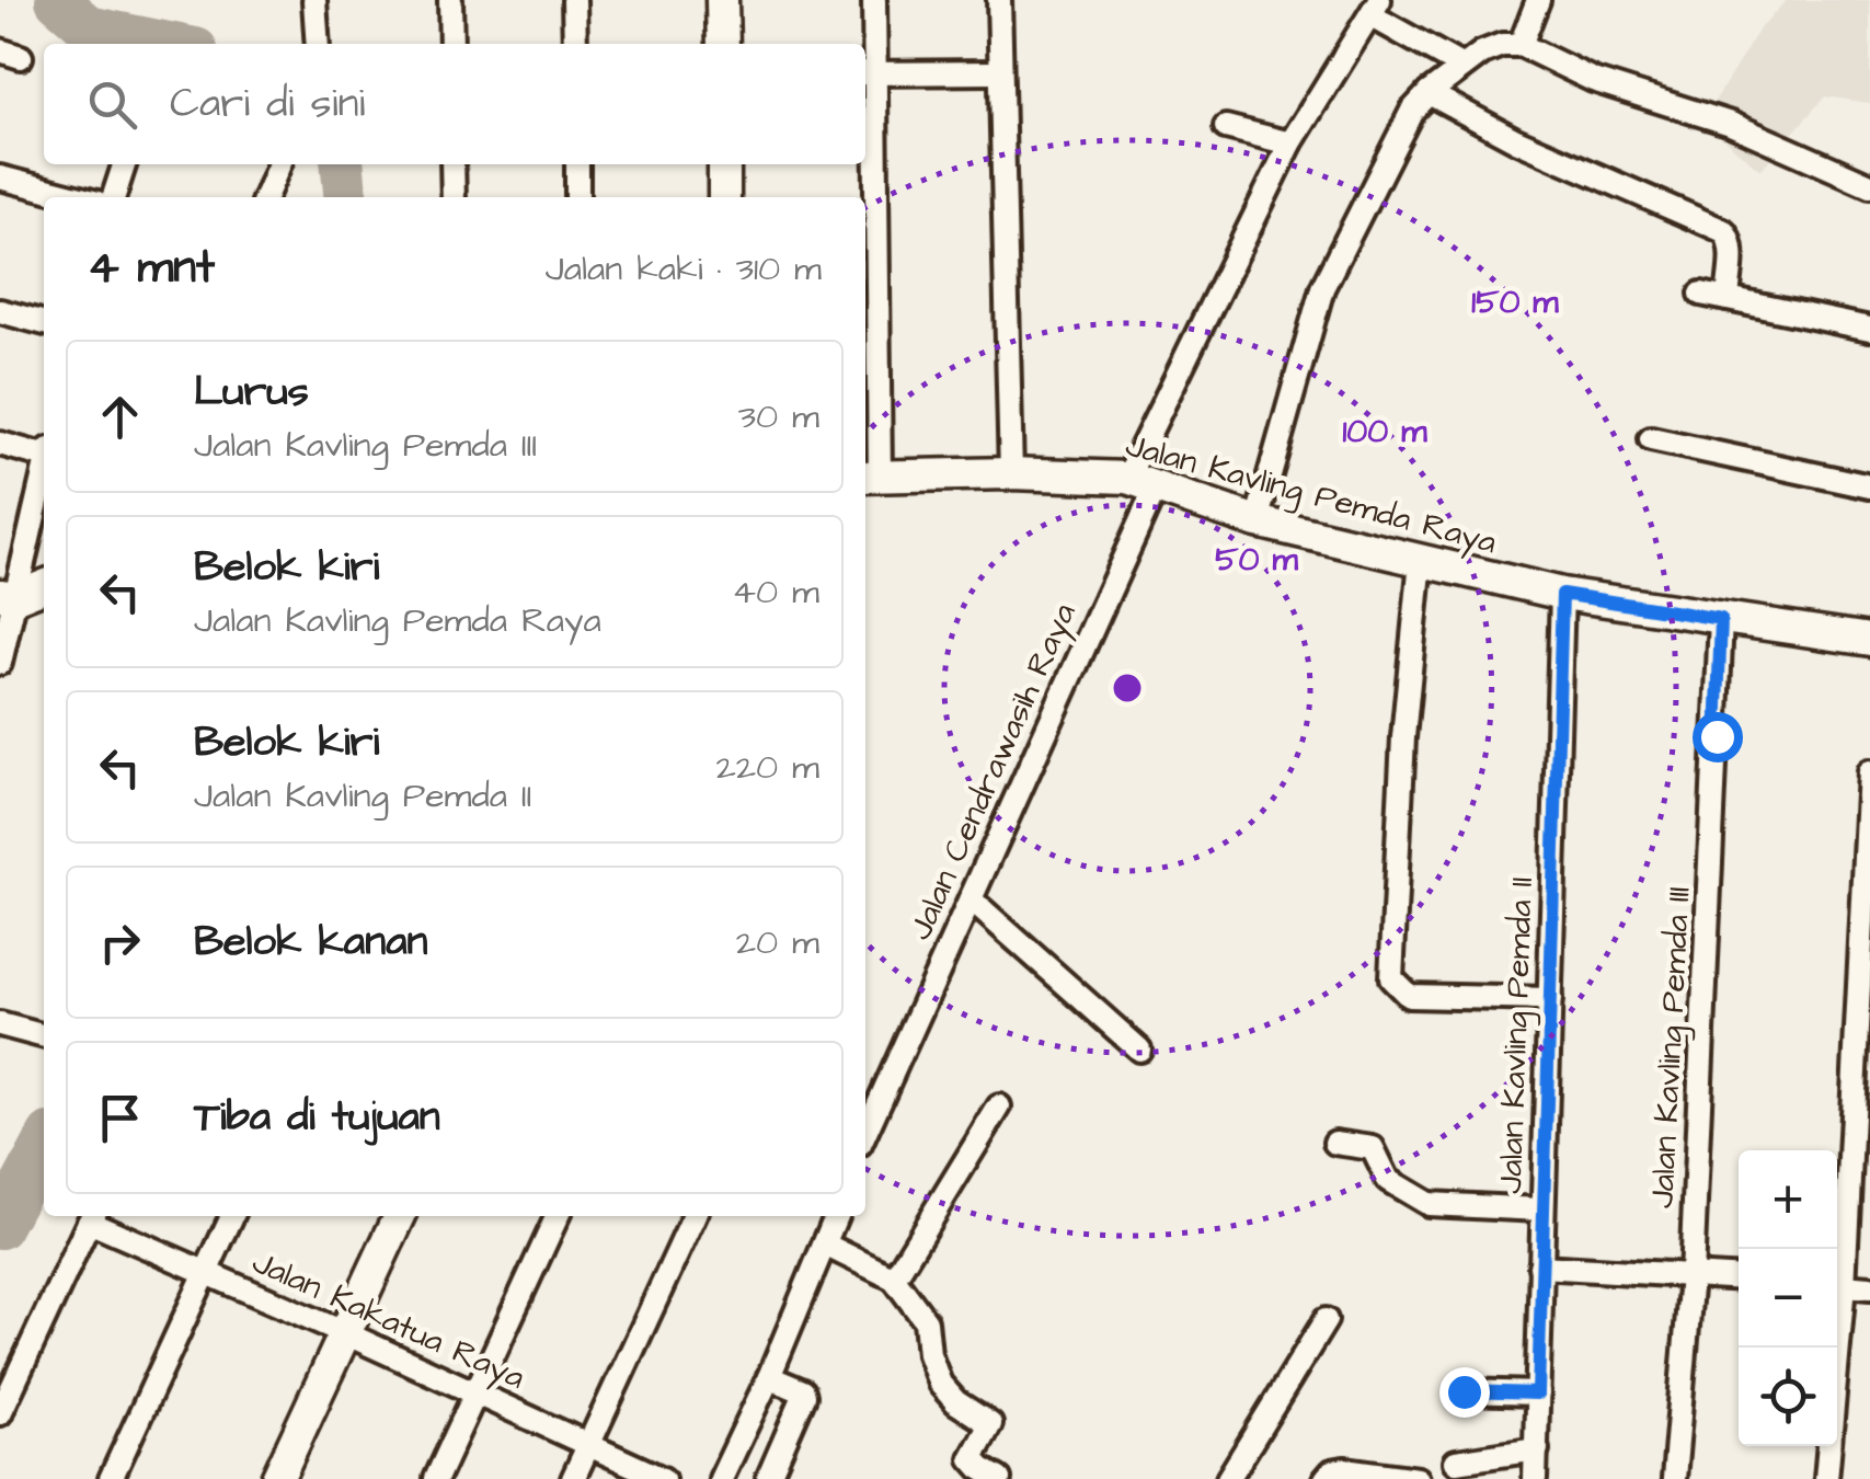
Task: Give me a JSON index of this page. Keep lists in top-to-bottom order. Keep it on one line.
{"streets":{"street":["Jalan Kavling Pemda Raya","Jalan Cendrawasih Raya","Jalan Kavling Pemda II","Jalan Kavling Pemda III","Jalan Kakatua Raya"]},"crossings":[["Jalan Kavling Pemda Raya","Jalan Cendrawasih Raya"],["Jalan Kavling Pemda Raya","Jalan Kavling Pemda II"],["Jalan Kavling Pemda Raya","Jalan Kavling Pemda III"]],"page":{"search":"Cari di sini","heading":["4 mnt","Jalan kaki · 310 m"],"list":[["Lurus","Jalan Kavling Pemda III","30 m"],["Belok kiri","Jalan Kavling Pemda Raya","40 m"],["Belok kiri","Jalan Kavling Pemda II","220 m"],["Belok kanan","20 m"],"Tiba di tujuan"],"map_buttons":["+","−"]},"rings":["150 m","100 m","50 m"]}
